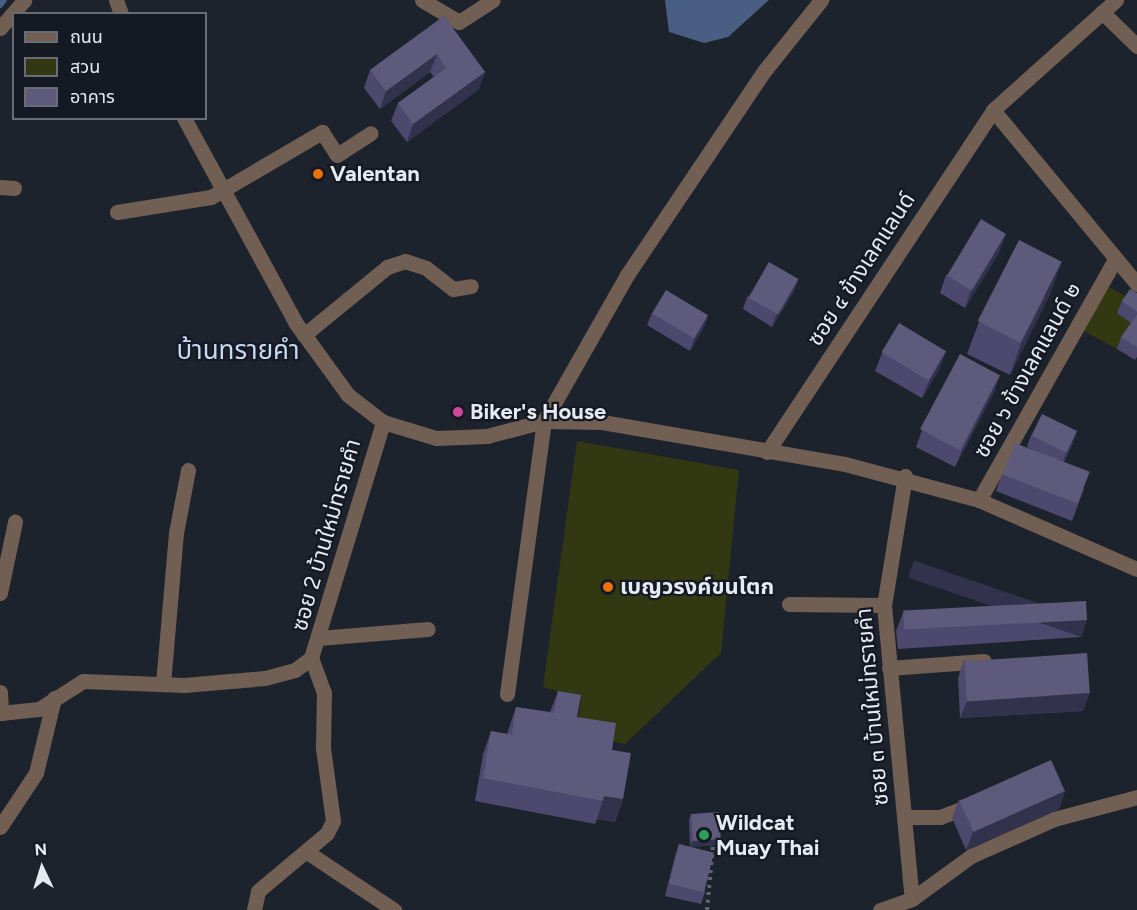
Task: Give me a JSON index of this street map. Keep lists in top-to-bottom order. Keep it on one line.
{"streets":{"street":["ซอย ๔ ข้างเลคแลนด์","ซอย ๖ ข้างเลคแลนด์ ๒","ซอย 2 บ้านใหม่ทรายคำ","ซอย ๓ บ้านใหม่ทรายคำ"]},"districts":["บ้านทรายคำ"],"places":["Valentan","Biker's House","เบญวรงค์ขนโตก","Wildcat Muay Thai"],"legend":["ถนน","สวน","อาคาร"],"north":"top"}
